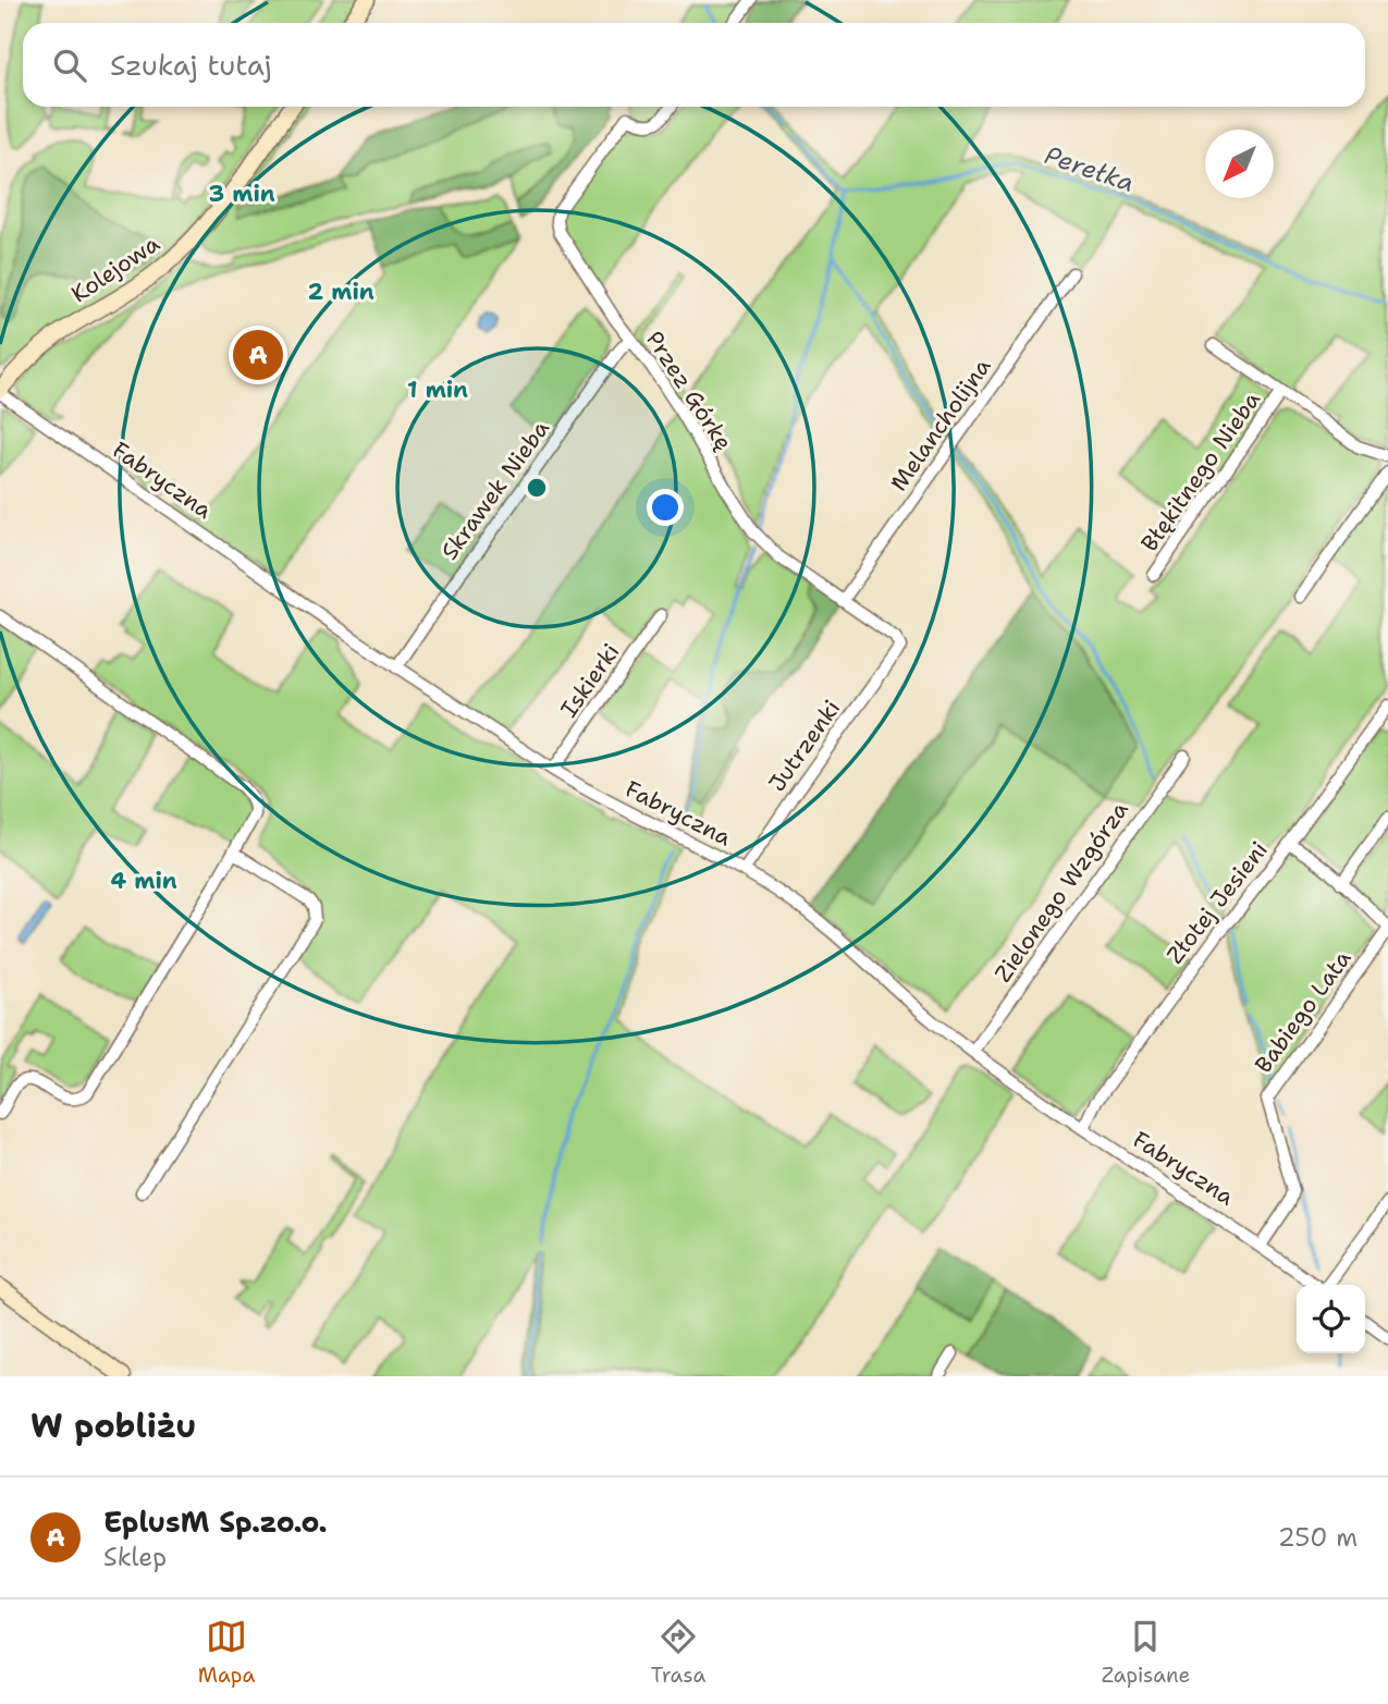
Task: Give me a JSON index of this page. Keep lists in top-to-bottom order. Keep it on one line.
{"streets":{"street":["Kolejowa","Przez Górkę","Melancholijna","Błękitnego Nieba","Fabryczna","Skrawek Nieba","Iskierki","Jutrzenki","Zielonego Wzgórza","Złotej Jesieni","Babiego Lata"]},"crossings":[["Kolejowa","Fabryczna"],["Przez Górkę","Melancholijna"],["Przez Górkę","Skrawek Nieba"],["Przez Górkę","Jutrzenki"],["Fabryczna","Skrawek Nieba"],["Fabryczna","Iskierki"],["Fabryczna","Jutrzenki"],["Fabryczna","Zielonego Wzgórza"],["Fabryczna","Złotej Jesieni"],["Fabryczna","Babiego Lata"]],"water":["Perełka"],"north":"bottom left","page":{"search":"Szukaj tutaj","pins":"A","heading":"W pobliżu","list":[{"mark":"A","name":"EplusM Sp.zo.o.","note":"Sklep","value":"250 m"}],"nav":["Mapa","Trasa","Zapisane"]},"rings":["3 min","2 min","1 min","4 min"]}
